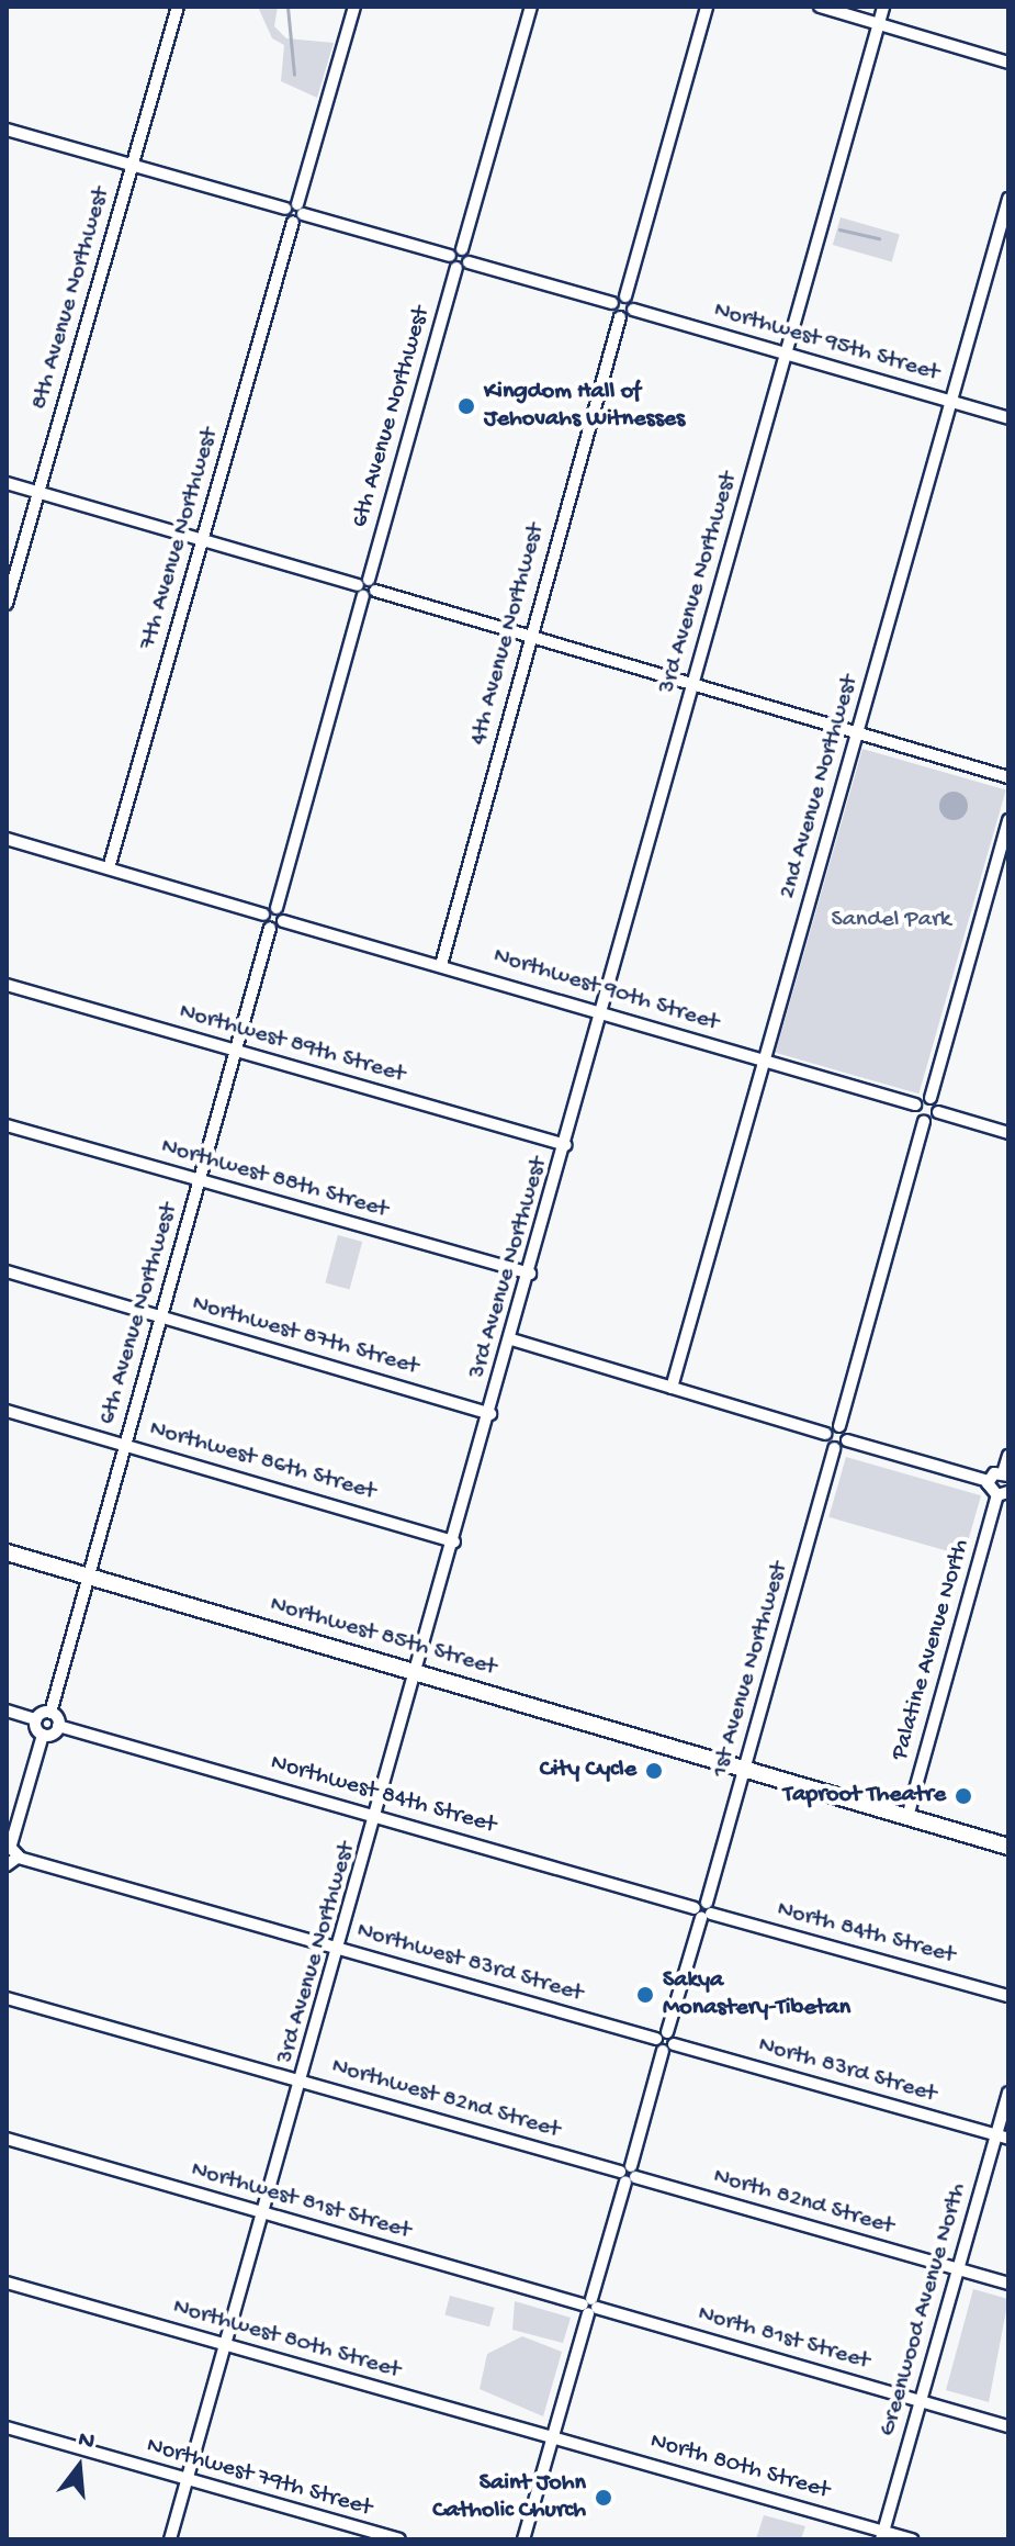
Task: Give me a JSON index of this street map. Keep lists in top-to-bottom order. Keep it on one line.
{"streets":{"main road":["Northwest 85th Street"],"street":["8th Avenue Northwest","Northwest 95th Street","6th Avenue Northwest","7th Avenue Northwest","3rd Avenue Northwest","4th Avenue Northwest","2nd Avenue Northwest","Northwest 90th Street","Northwest 89th Street","Northwest 88th Street","Northwest 87th Street","Northwest 86th Street","Palatine Avenue North","1st Avenue Northwest","Northwest 84th Street","North 84th Street","Northwest 83rd Street","North 83rd Street","Northwest 82nd Street","Northwest 81st Street","North 82nd Street","Greenwood Avenue North","North 81st Street","Northwest 80th Street","North 80th Street","Northwest 79th Street"]},"crossings":[["Northwest 95th Street","3rd Avenue Northwest"],["Northwest 95th Street","2nd Avenue Northwest"],["6th Avenue Northwest","Northwest 89th Street"],["6th Avenue Northwest","Northwest 88th Street"],["6th Avenue Northwest","Northwest 87th Street"],["6th Avenue Northwest","Northwest 86th Street"],["6th Avenue Northwest","Northwest 85th Street"],["3rd Avenue Northwest","Northwest 90th Street"],["3rd Avenue Northwest","Northwest 89th Street"],["3rd Avenue Northwest","Northwest 88th Street"],["3rd Avenue Northwest","Northwest 87th Street"],["3rd Avenue Northwest","Northwest 86th Street"],["3rd Avenue Northwest","Northwest 85th Street"],["3rd Avenue Northwest","Northwest 84th Street"],["3rd Avenue Northwest","Northwest 83rd Street"],["3rd Avenue Northwest","Northwest 82nd Street"],["3rd Avenue Northwest","Northwest 81st Street"],["3rd Avenue Northwest","Northwest 80th Street"],["3rd Avenue Northwest","Northwest 79th Street"],["4th Avenue Northwest","Northwest 90th Street"],["2nd Avenue Northwest","Northwest 90th Street"],["Northwest 85th Street","Palatine Avenue North"],["Northwest 85th Street","1st Avenue Northwest"],["1st Avenue Northwest","Northwest 84th Street"],["1st Avenue Northwest","North 84th Street"],["1st Avenue Northwest","Northwest 83rd Street"],["Northwest 84th Street","North 84th Street"],["North 83rd Street","Greenwood Avenue North"],["Northwest 82nd Street","North 82nd Street"],["Northwest 81st Street","North 81st Street"],["North 82nd Street","Greenwood Avenue North"],["Greenwood Avenue North","North 81st Street"],["Greenwood Avenue North","North 80th Street"],["Northwest 80th Street","North 80th Street"]],"parks":["Sandel Park"],"places":["Kingdom Hall of Jehovahs Witnesses","City Cycle","Taproot Theatre","Sakya Monastery-Tibetan","Saint John Catholic Church"],"north":"top"}
